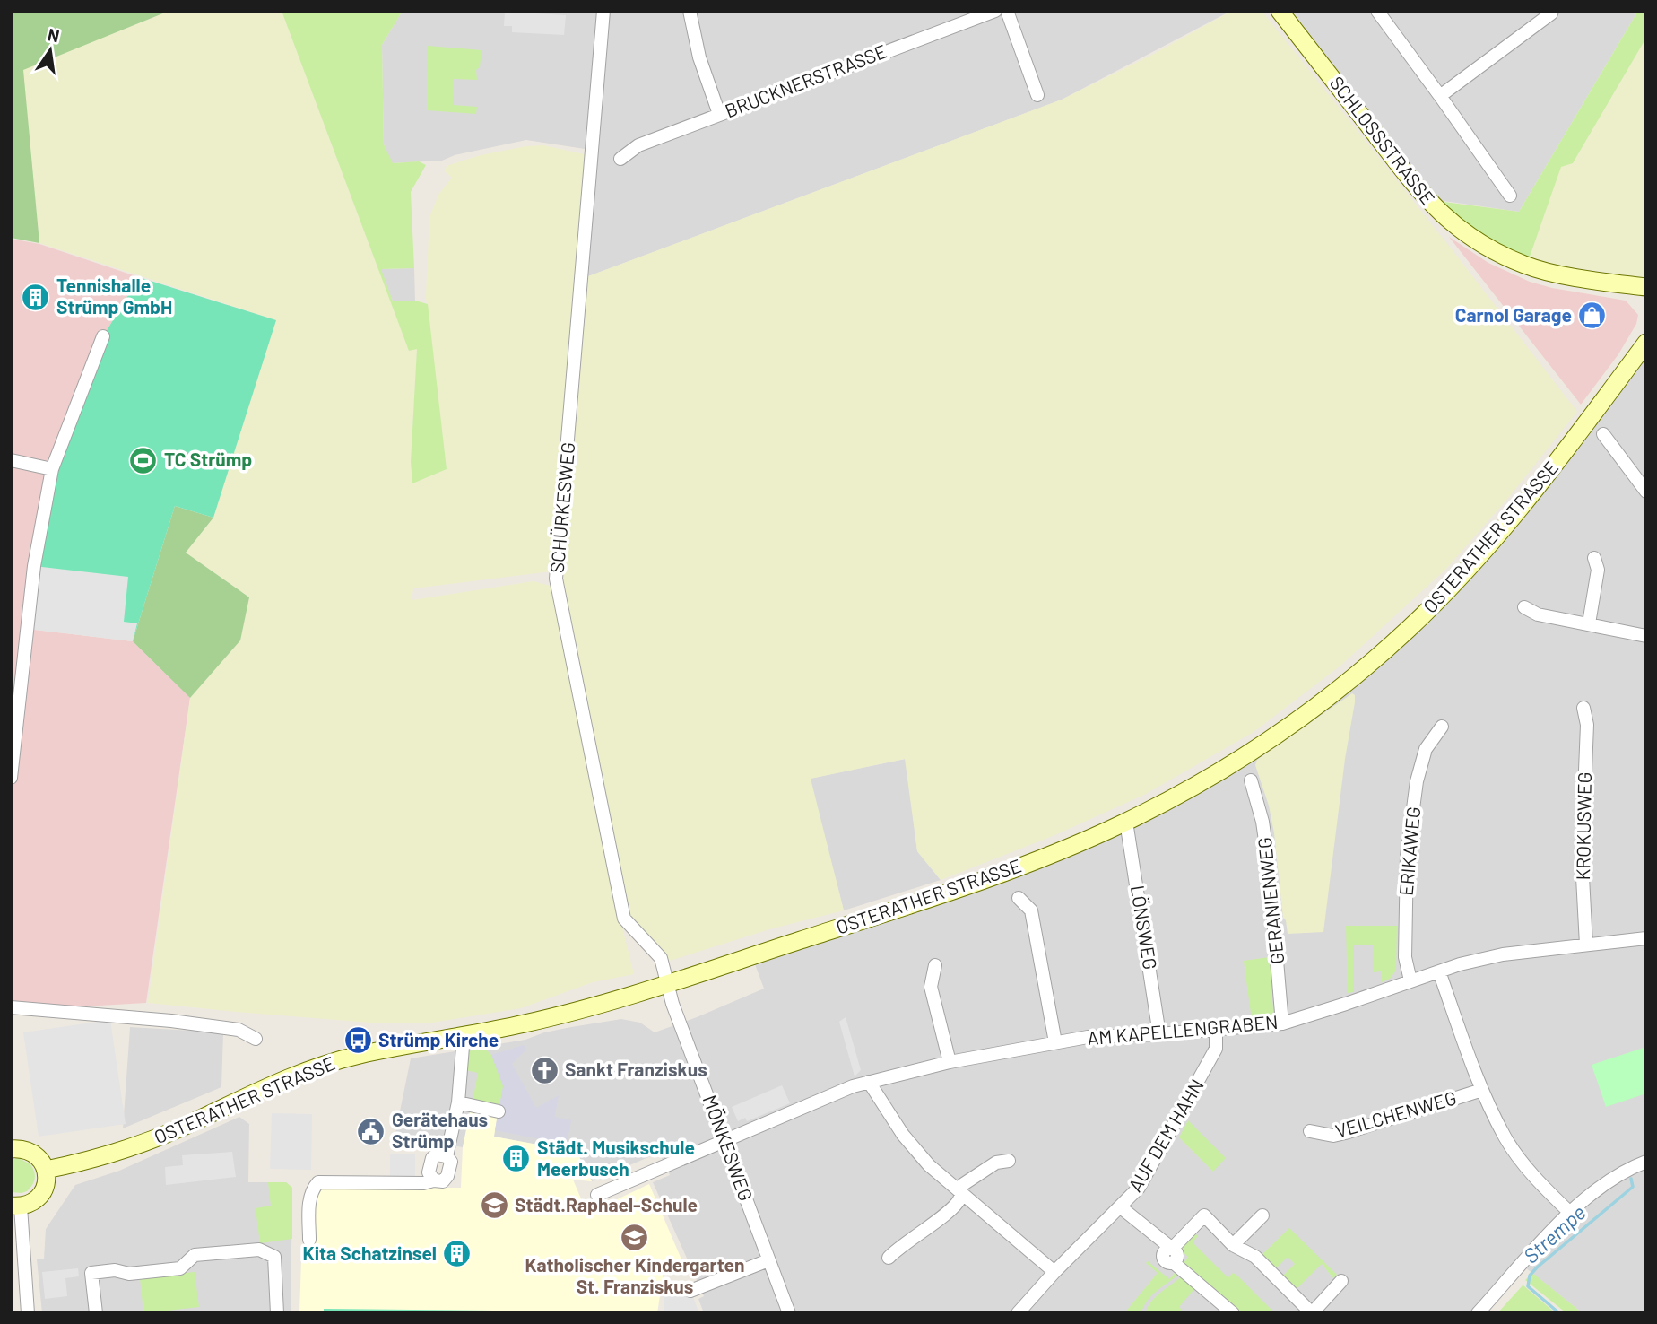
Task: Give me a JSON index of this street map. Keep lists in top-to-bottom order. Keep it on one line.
{"streets":{"main road":["SCHLOSSSTRASSE","OSTERATHER STRASSE"],"street":["BRUCKNERSTRASSE","SCHÜRKESWEG","KROKUSWEG","ERIKAWEG","GERANIENWEG","LÖNSWEG","AM KAPELLENGRABEN","VEILCHENWEG","AUF DEM HAHN","MÖNKESWEG"]},"crossings":[["SCHÜRKESWEG","OSTERATHER STRASSE"],["SCHÜRKESWEG","MÖNKESWEG"],["OSTERATHER STRASSE","LÖNSWEG"],["OSTERATHER STRASSE","MÖNKESWEG"],["KROKUSWEG","AM KAPELLENGRABEN"],["ERIKAWEG","AM KAPELLENGRABEN"],["GERANIENWEG","AM KAPELLENGRABEN"],["LÖNSWEG","AM KAPELLENGRABEN"],["AM KAPELLENGRABEN","AUF DEM HAHN"],["AM KAPELLENGRABEN","MÖNKESWEG"]],"water":["Strempe"],"places":{"building":["Tennishalle Strümp GmbH","Städt. Musikschule Meerbusch","Kita Schatzinsel"],"shop":["Carnol Garage"],"sports":["TC Strümp"],"bus stop":["Strümp Kirche"],"church":["Sankt Franziskus"],"public building":["Gerätehaus Strümp"],"school or university":["Städt.Raphael-Schule","Katholischer Kindergarten St. Franziskus"]},"north":"top"}
